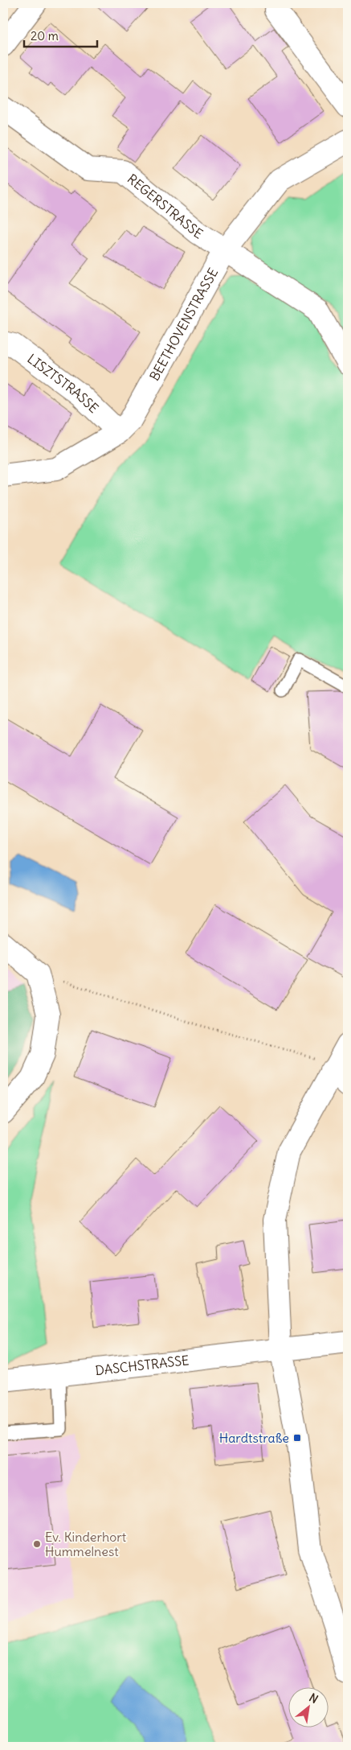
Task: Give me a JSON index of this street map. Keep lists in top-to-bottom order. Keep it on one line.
{"streets":{"street":["REGERSTRASSE","BEETHOVENSTRASSE","LISZTSTRASSE","DASCHSTRASSE"]},"crossings":[["REGERSTRASSE","BEETHOVENSTRASSE"],["BEETHOVENSTRASSE","LISZTSTRASSE"]],"places":{"transit":["Hardtstraße"],"other":["Ev. Kinderhort Hummelnest"]},"scale_bar":"20 m","north":"top right"}
